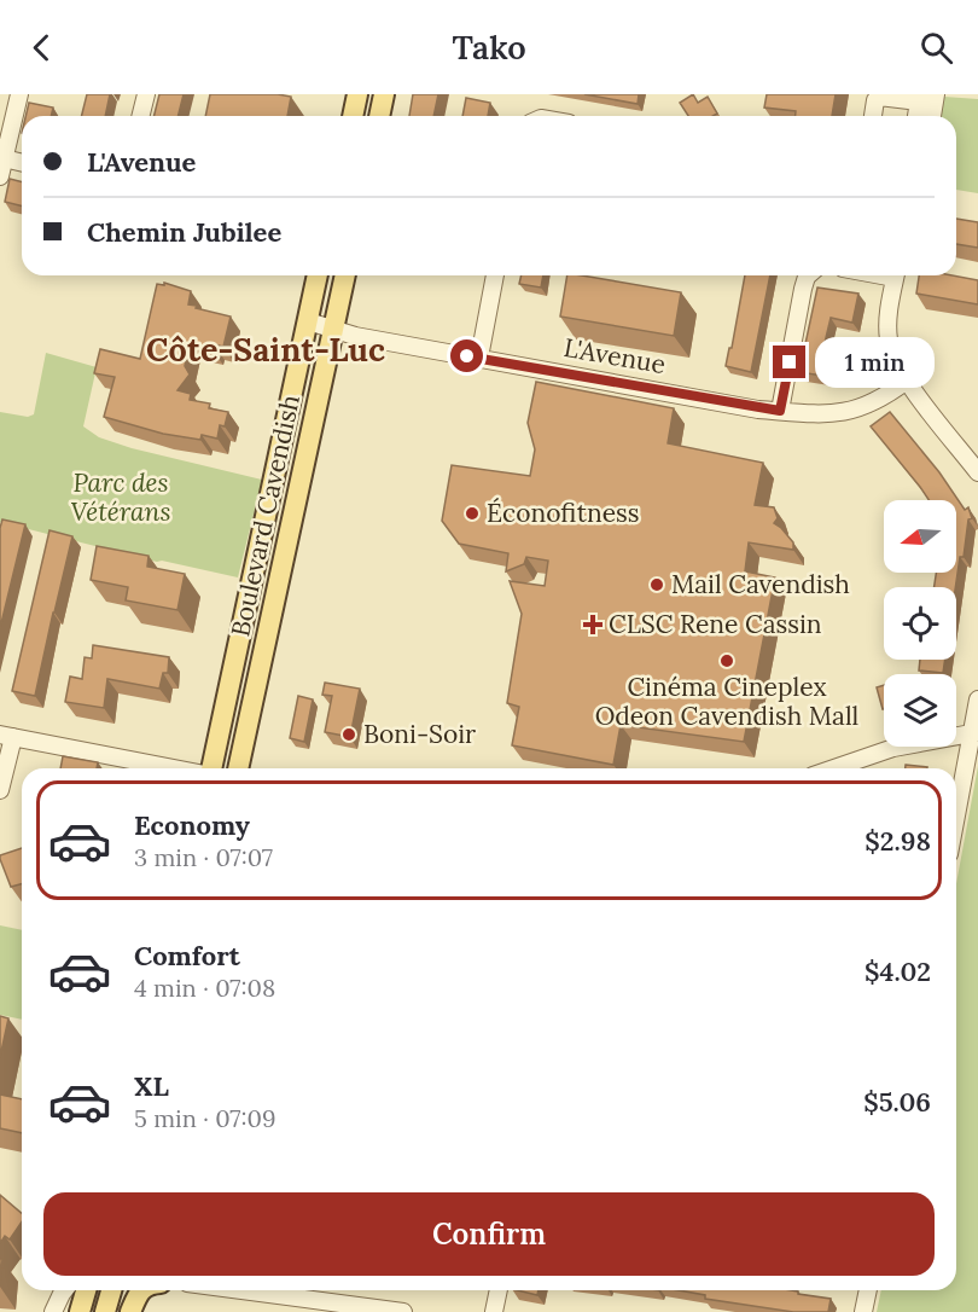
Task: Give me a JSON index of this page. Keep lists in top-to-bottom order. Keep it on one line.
{"streets":{"main road":["Boulevard Cavendish"],"street":["L'Avenue"]},"crossings":[["L'Avenue","Boulevard Cavendish"]],"districts":["Côte-Saint-Luc"],"parks":["Parc des Vétérans"],"places":{"other":["Éconofitness","Mail Cavendish","Cinéma Cineplex Odeon Cavendish Mall","Boni-Soir"],"health":["CLSC Rene Cassin"]},"north":"left","page":{"header":"Tako","banner":["L'Avenue","Chemin Jubilee"],"bubble":"1 min","list":[{"name":"Economy","note":"3 min · 07:07","value":"$2.98"},{"name":"Comfort","note":"4 min · 07:08","value":"$4.02"},{"name":"XL","note":"5 min · 07:09","value":"$5.06"}],"buttons":"Confirm"}}
